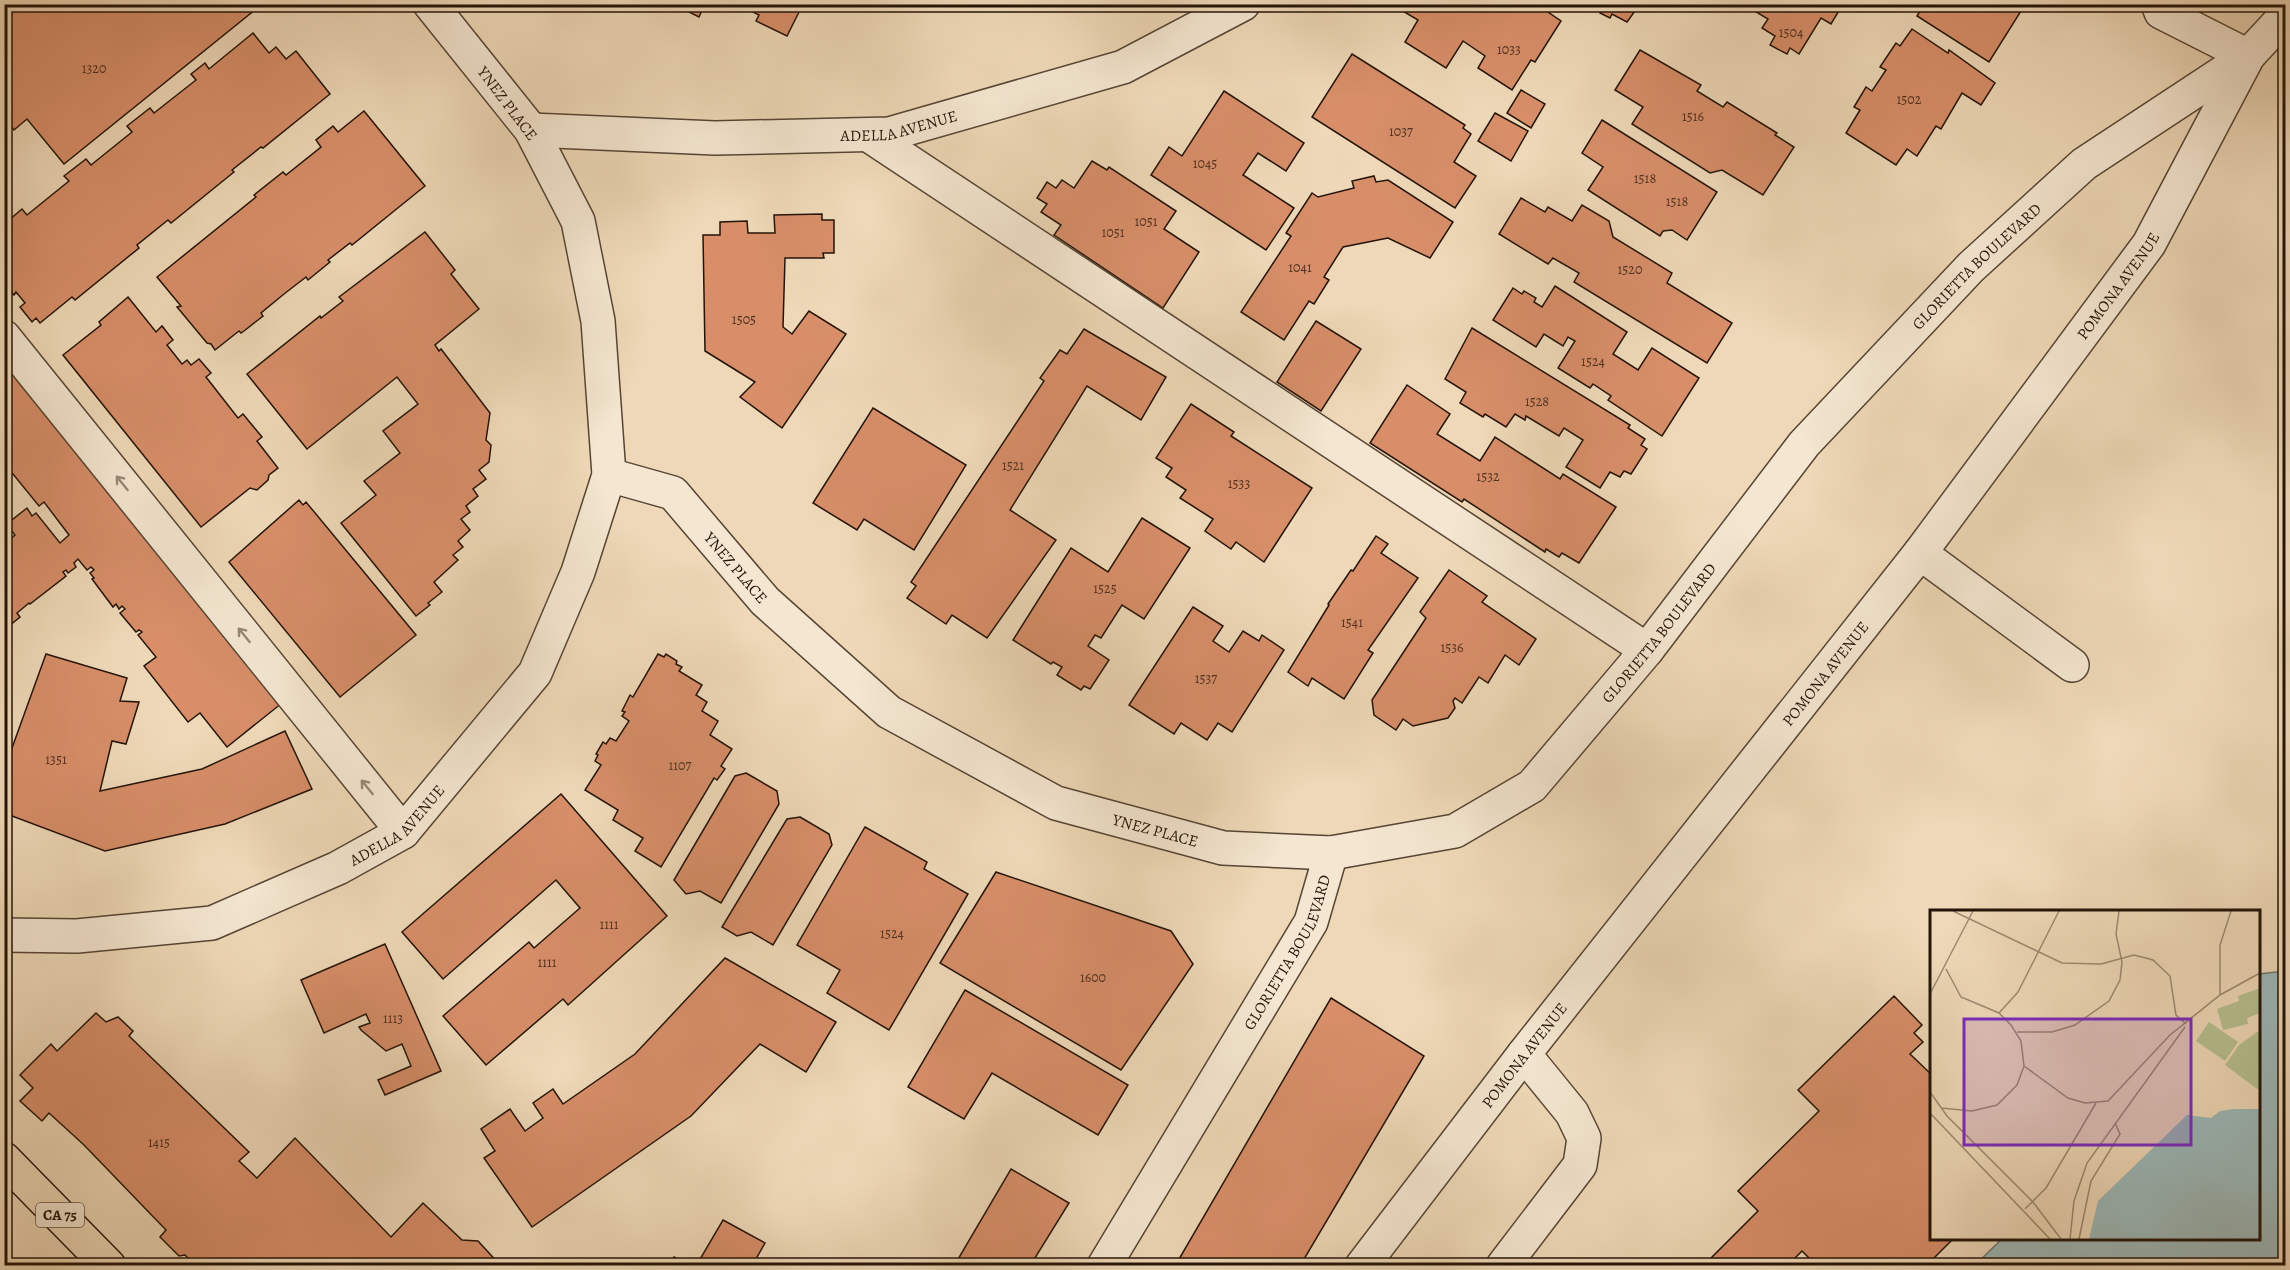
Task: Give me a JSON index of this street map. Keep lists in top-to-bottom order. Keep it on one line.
{"streets":{"highway":["CA 75"],"street":["YNEZ PLACE","ADELLA AVENUE","GLORIETTA BOULEVARD","POMONA AVENUE"]},"crossings":[["YNEZ PLACE","ADELLA AVENUE"],["YNEZ PLACE","GLORIETTA BOULEVARD"],["GLORIETTA BOULEVARD","POMONA AVENUE"]],"house_numbers":["1504","1033","1320","1502","1516","1037","1045","1518","1518","1051","1051","1041","1520","1505","1524","1528","1521","1532","1533","1525","1541","1536","1537","1351","1107","1111","1524","1111","1600","1113","1415"]}
